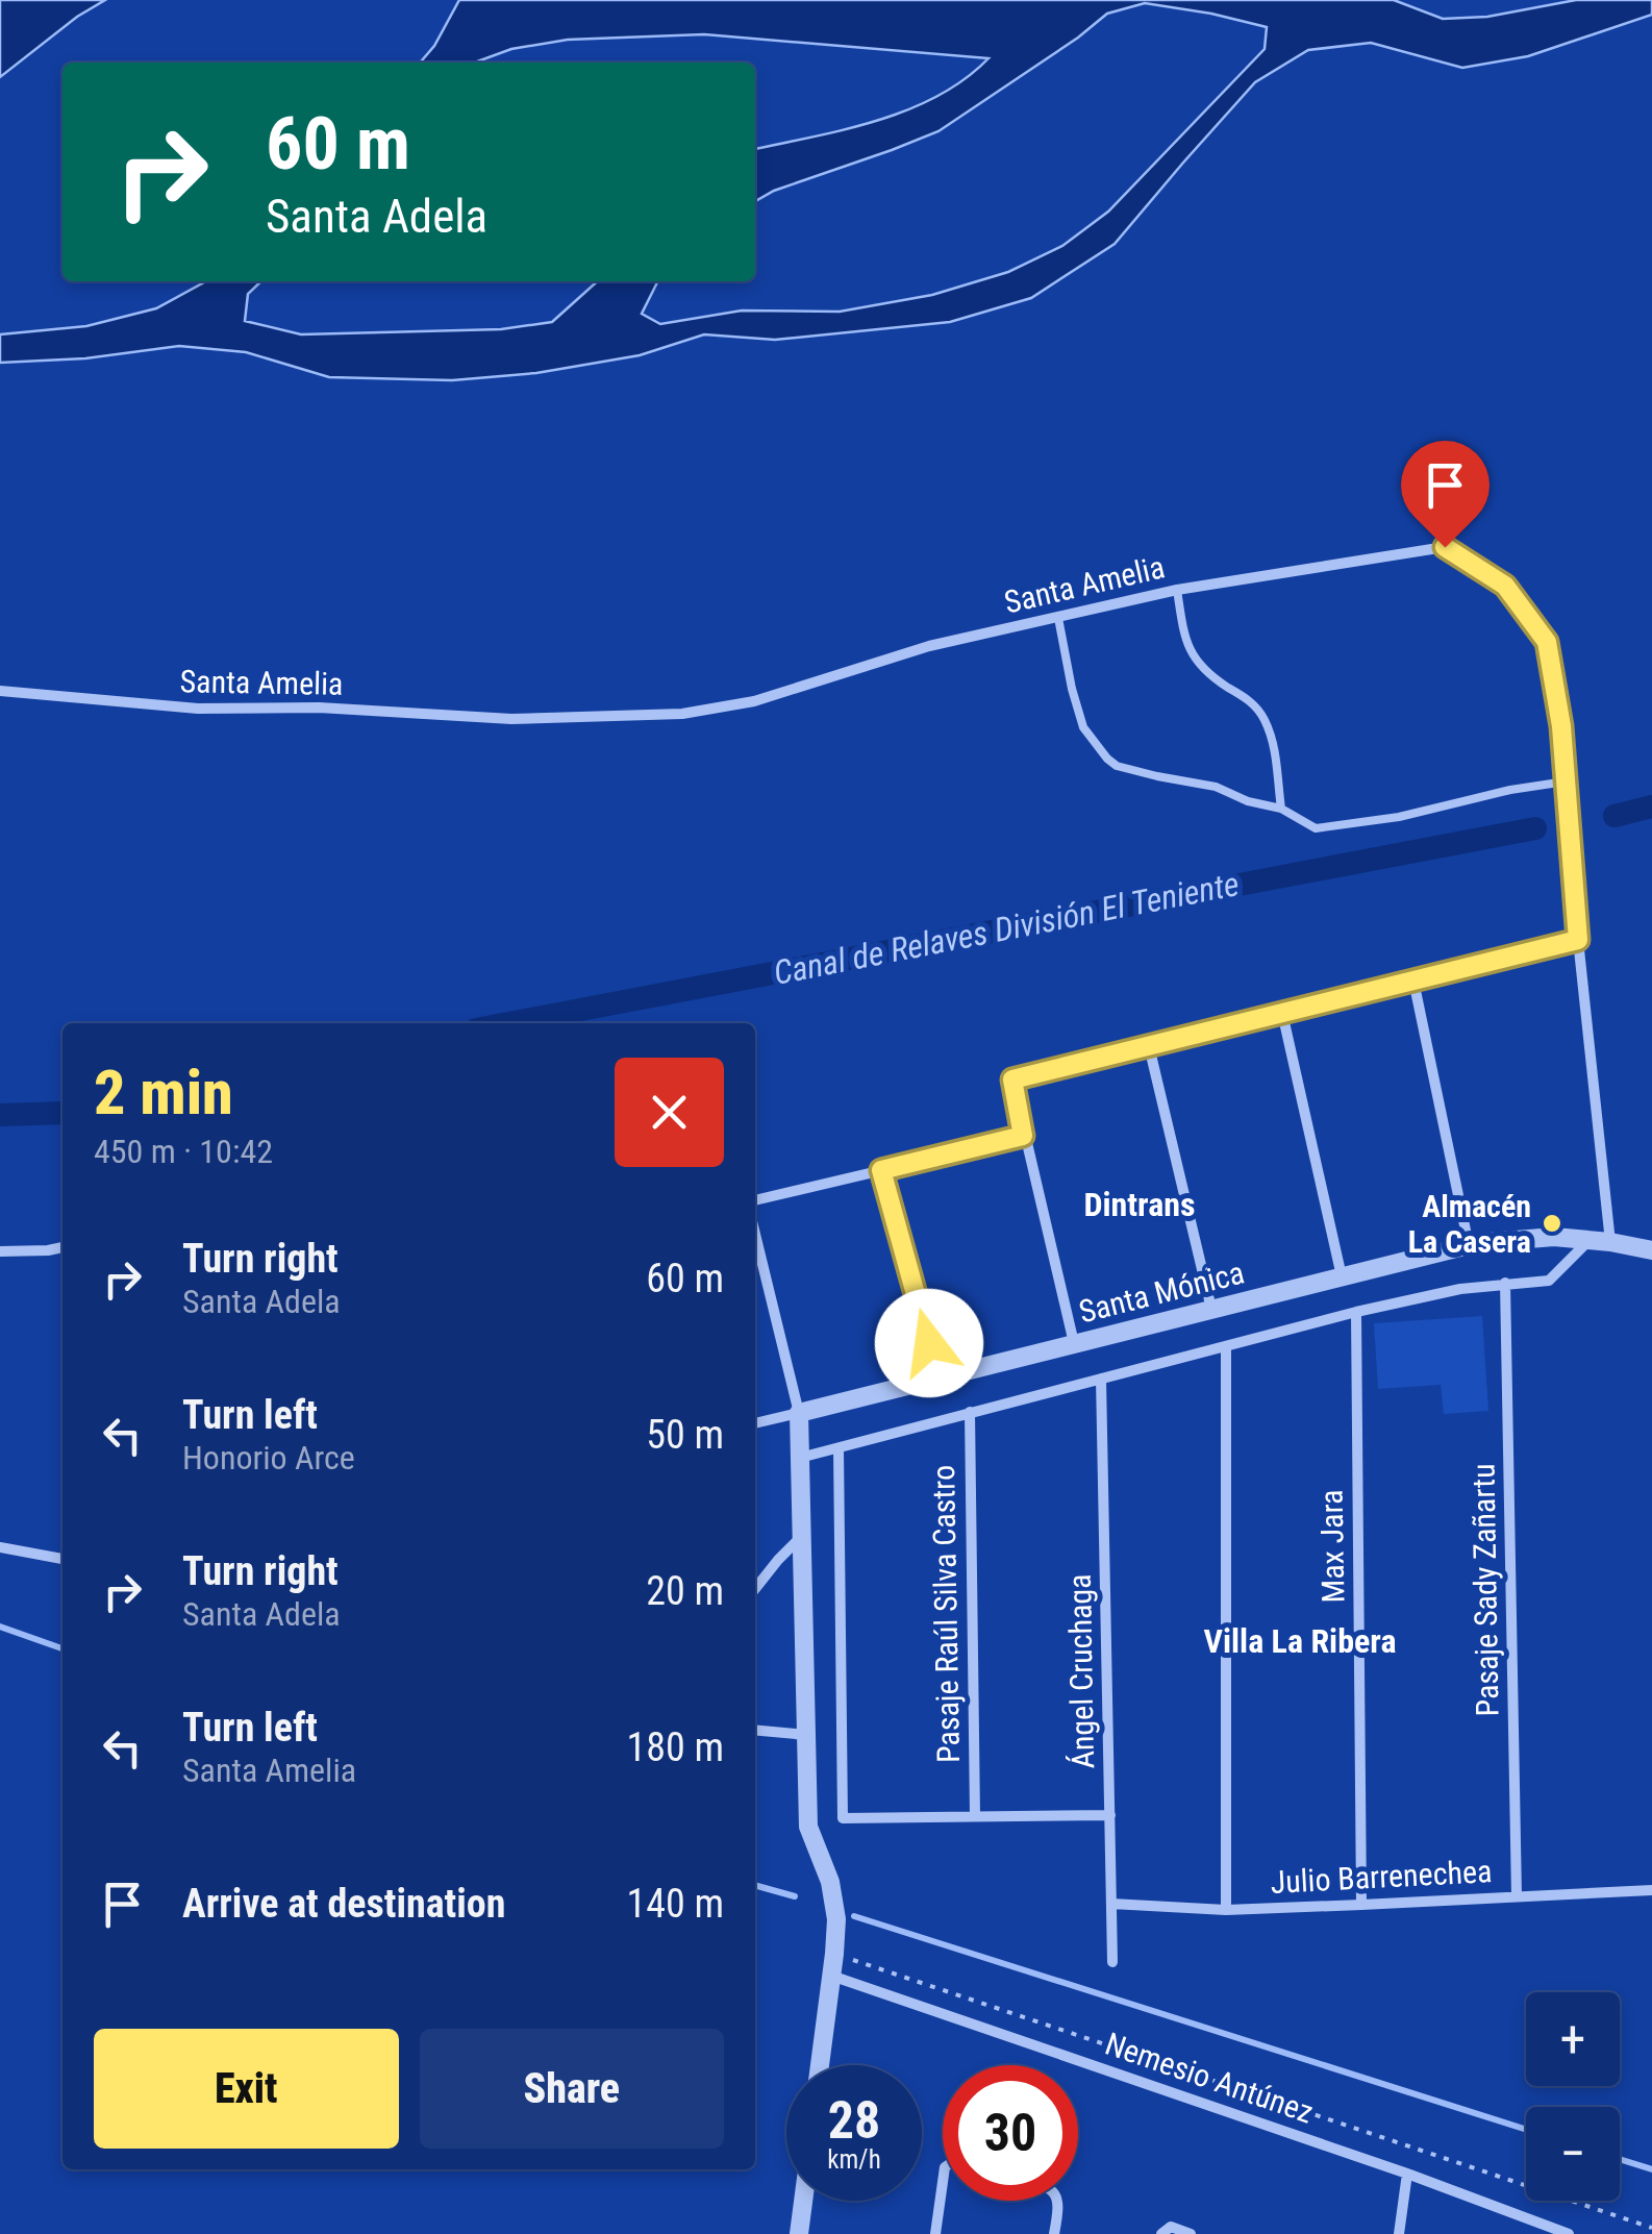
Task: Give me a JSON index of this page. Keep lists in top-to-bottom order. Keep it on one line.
{"streets":{"street":["Santa Amelia","Santa Mónica","Max Jara","Pasaje Sady Zañartu","Pasaje Raúl Silva Castro","Ángel Cruchaga","Julio Barrenechea","Nemesio Antúnez"]},"crossings":[["Santa Amelia","Santa Mónica"],["Max Jara","Julio Barrenechea"],["Pasaje Sady Zañartu","Julio Barrenechea"],["Ángel Cruchaga","Julio Barrenechea"]],"districts":["Dintrans","Villa La Ribera"],"water":["Canal de Relaves División El Teniente"],"places":["Almacén La Casera"],"page":{"turn":["60 m","Santa Adela"],"heading":["2 min","450 m · 10:42"],"list":[{"name":"Turn right","note":"Santa Adela","value":"60 m"},{"name":"Turn left","note":"Honorio Arce","value":"50 m"},{"name":"Turn right","note":"Santa Adela","value":"20 m"},{"name":"Turn left","note":"Santa Amelia","value":"180 m"},{"name":"Arrive at destination","value":"140 m"}],"map_buttons":["+","−"],"buttons":["Exit","Share"],"speed":"28 km/h","limit":"30"}}
